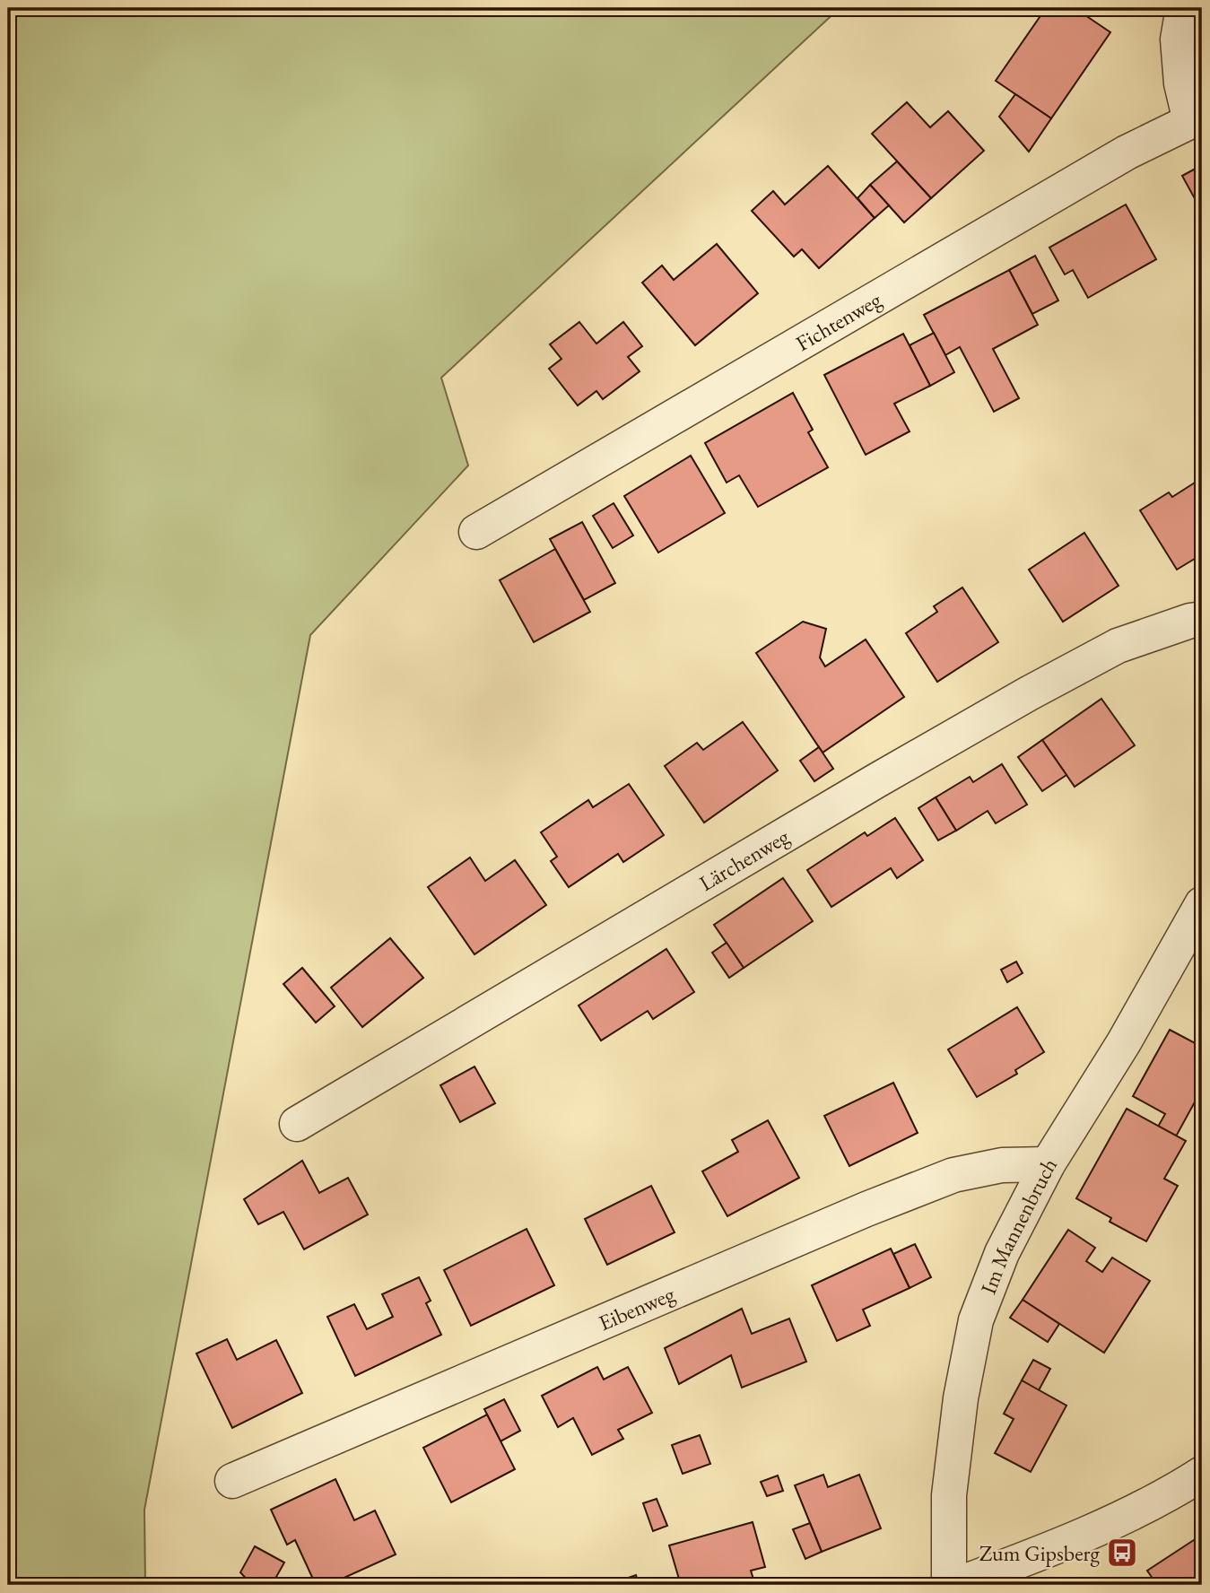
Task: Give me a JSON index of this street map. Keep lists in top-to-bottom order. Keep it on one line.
{"streets":{"street":["Fichtenweg","Lärchenweg","Im Mannenbruch","Eibenweg"]},"crossings":[["Im Mannenbruch","Eibenweg"]],"places":{"bus stop":["Zum Gipsberg"]}}
